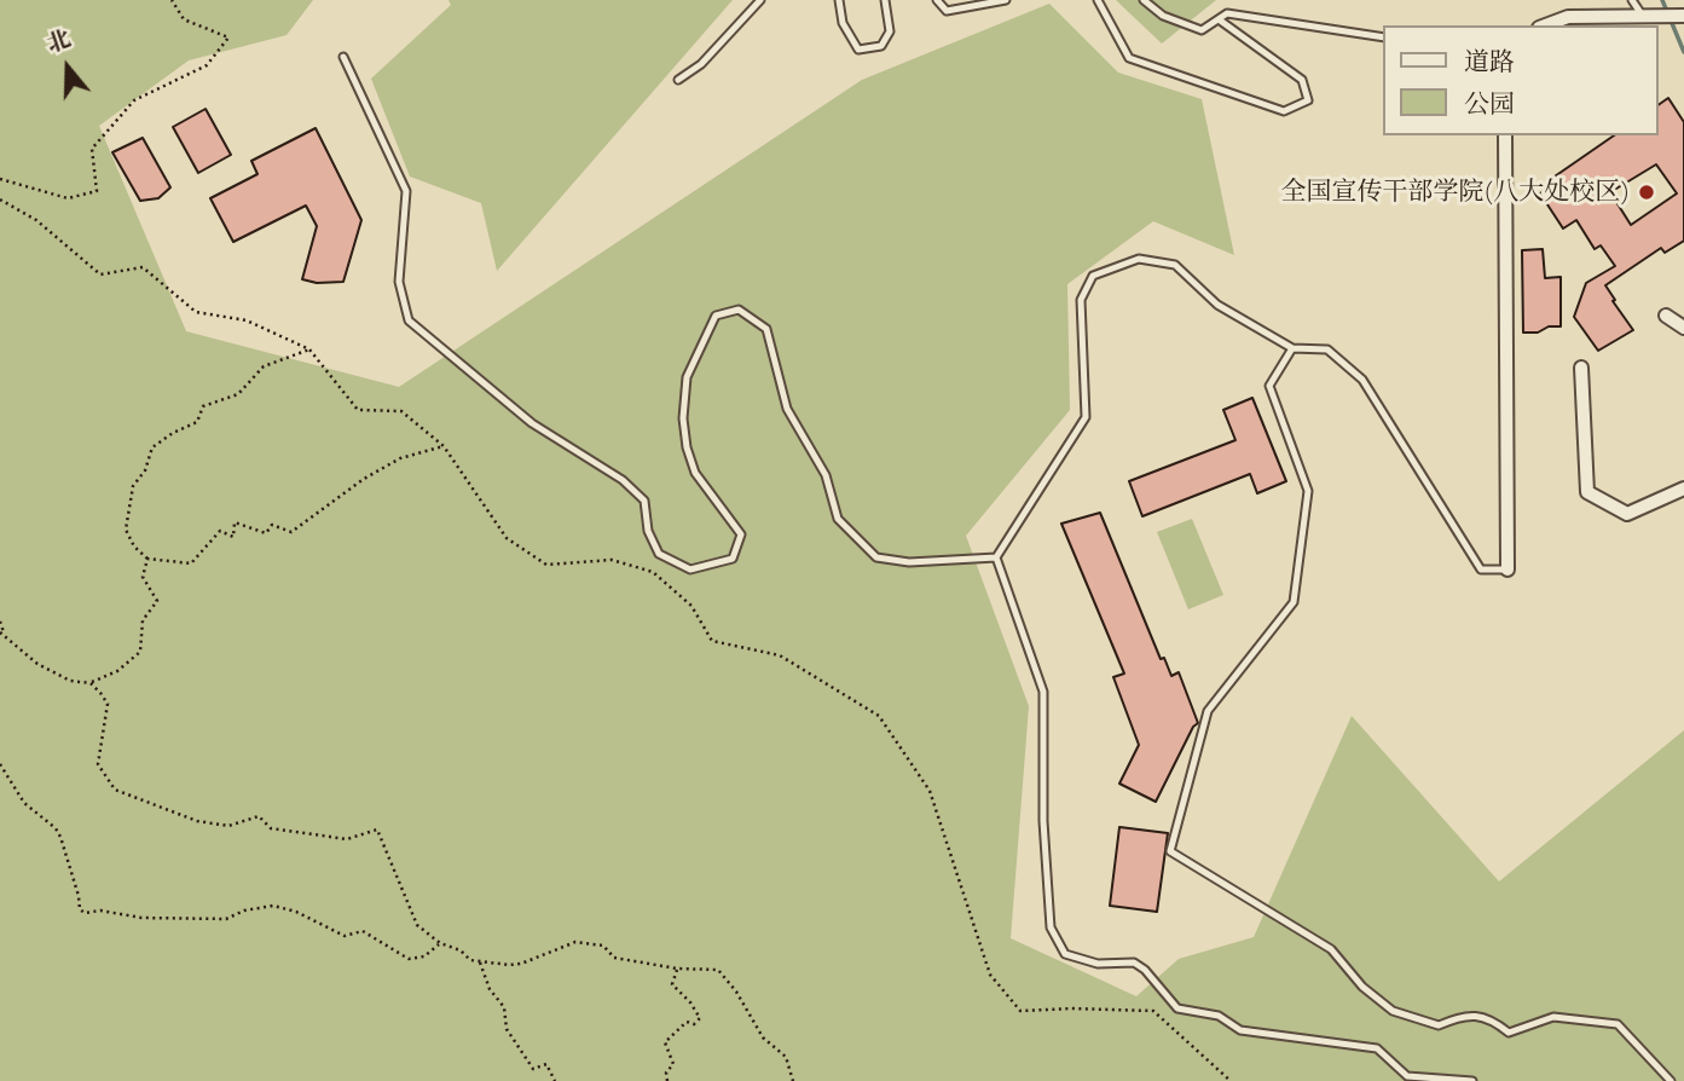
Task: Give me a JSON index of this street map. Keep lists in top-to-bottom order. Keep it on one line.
{"places":["全国宣传干部学院(八大处校区)"],"legend":["道路","公园"],"north":"top"}
